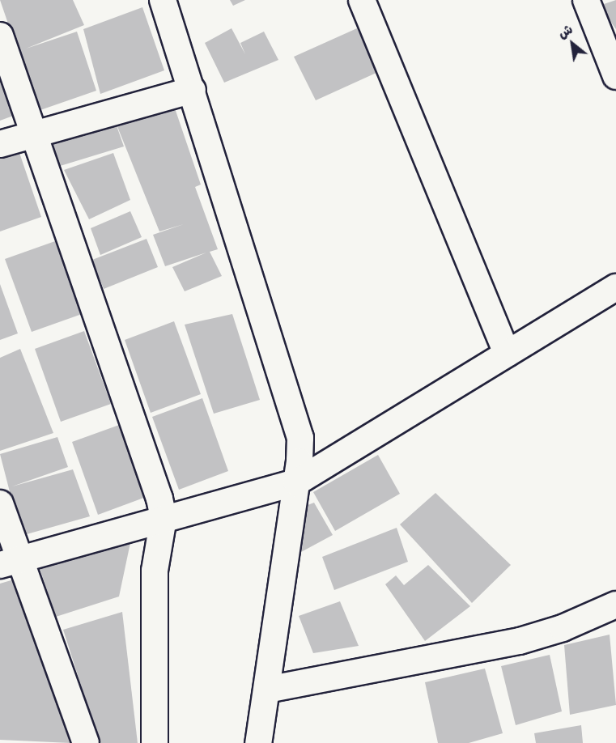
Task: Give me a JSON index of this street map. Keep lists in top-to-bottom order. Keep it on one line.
{"north":"top left"}
